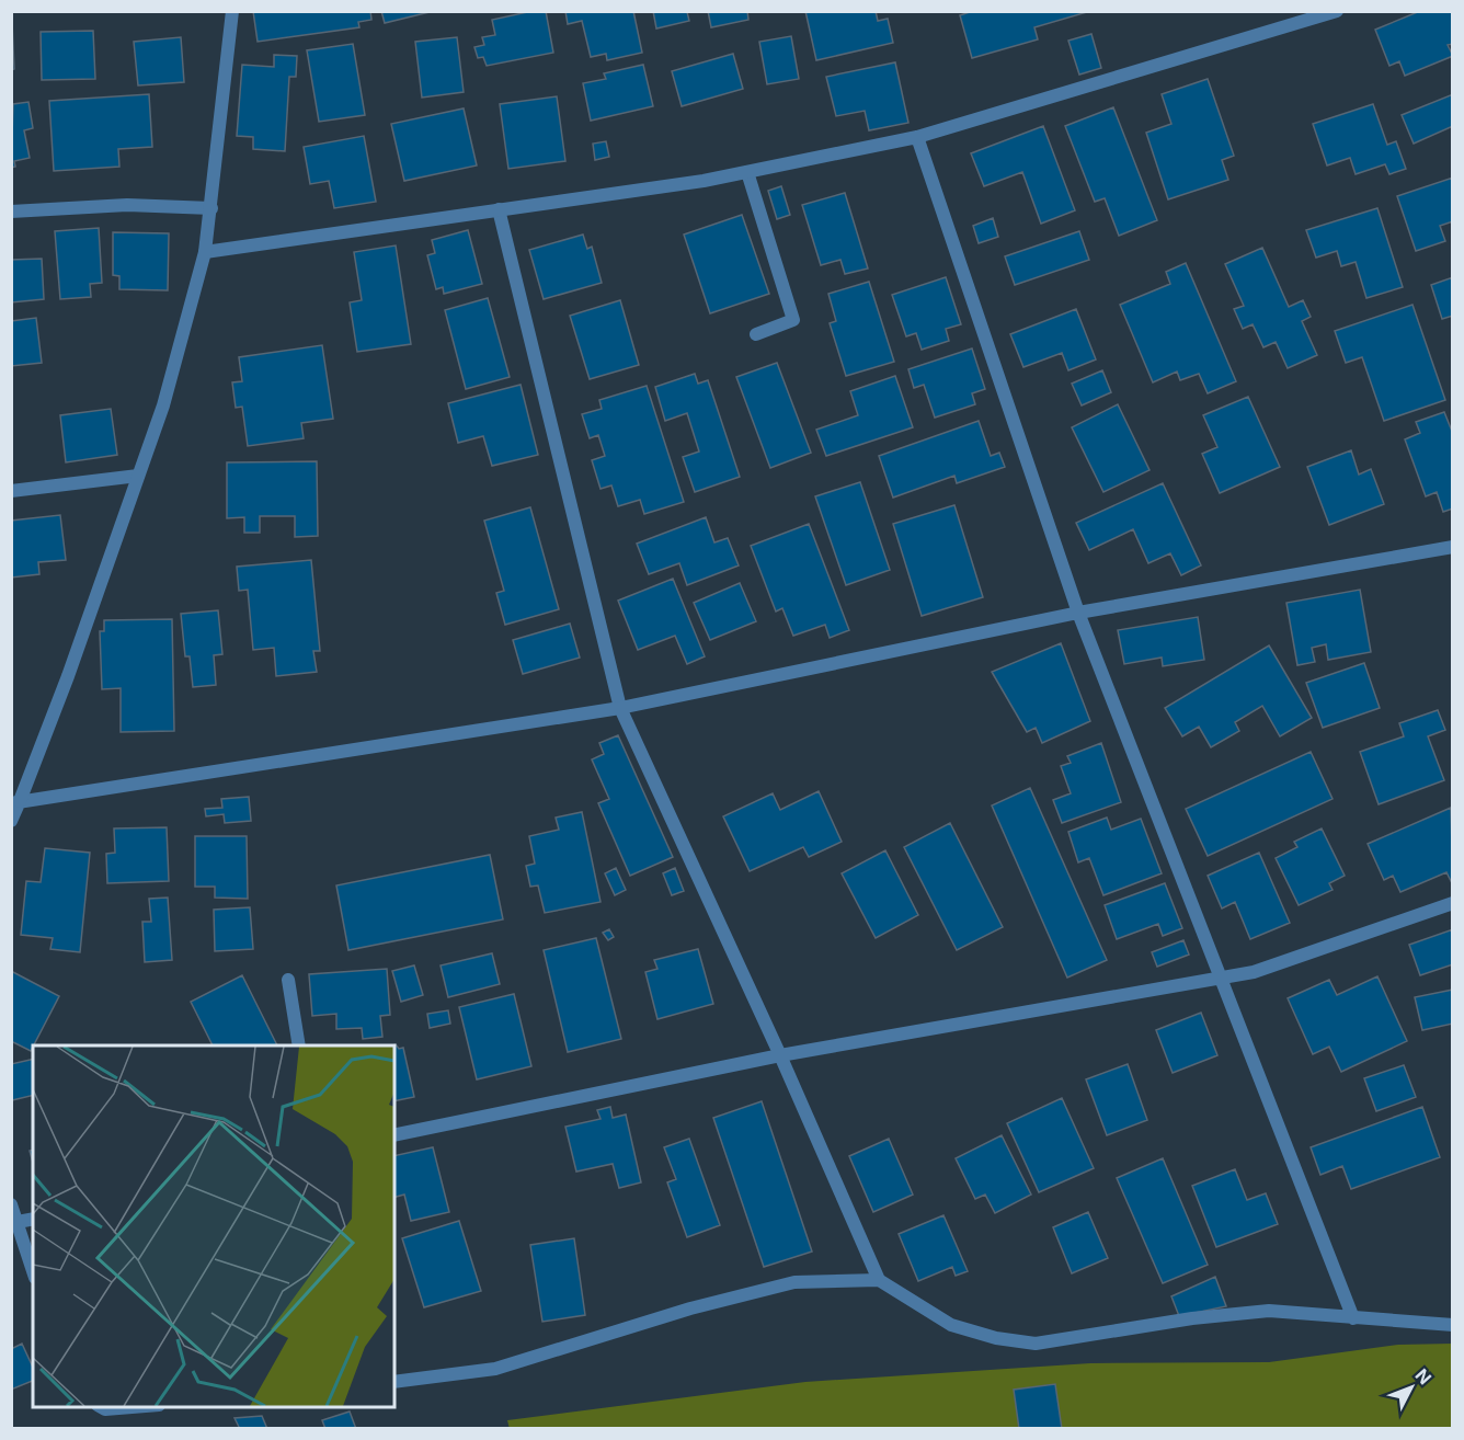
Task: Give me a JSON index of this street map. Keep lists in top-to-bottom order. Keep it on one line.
{"north":"top right"}
